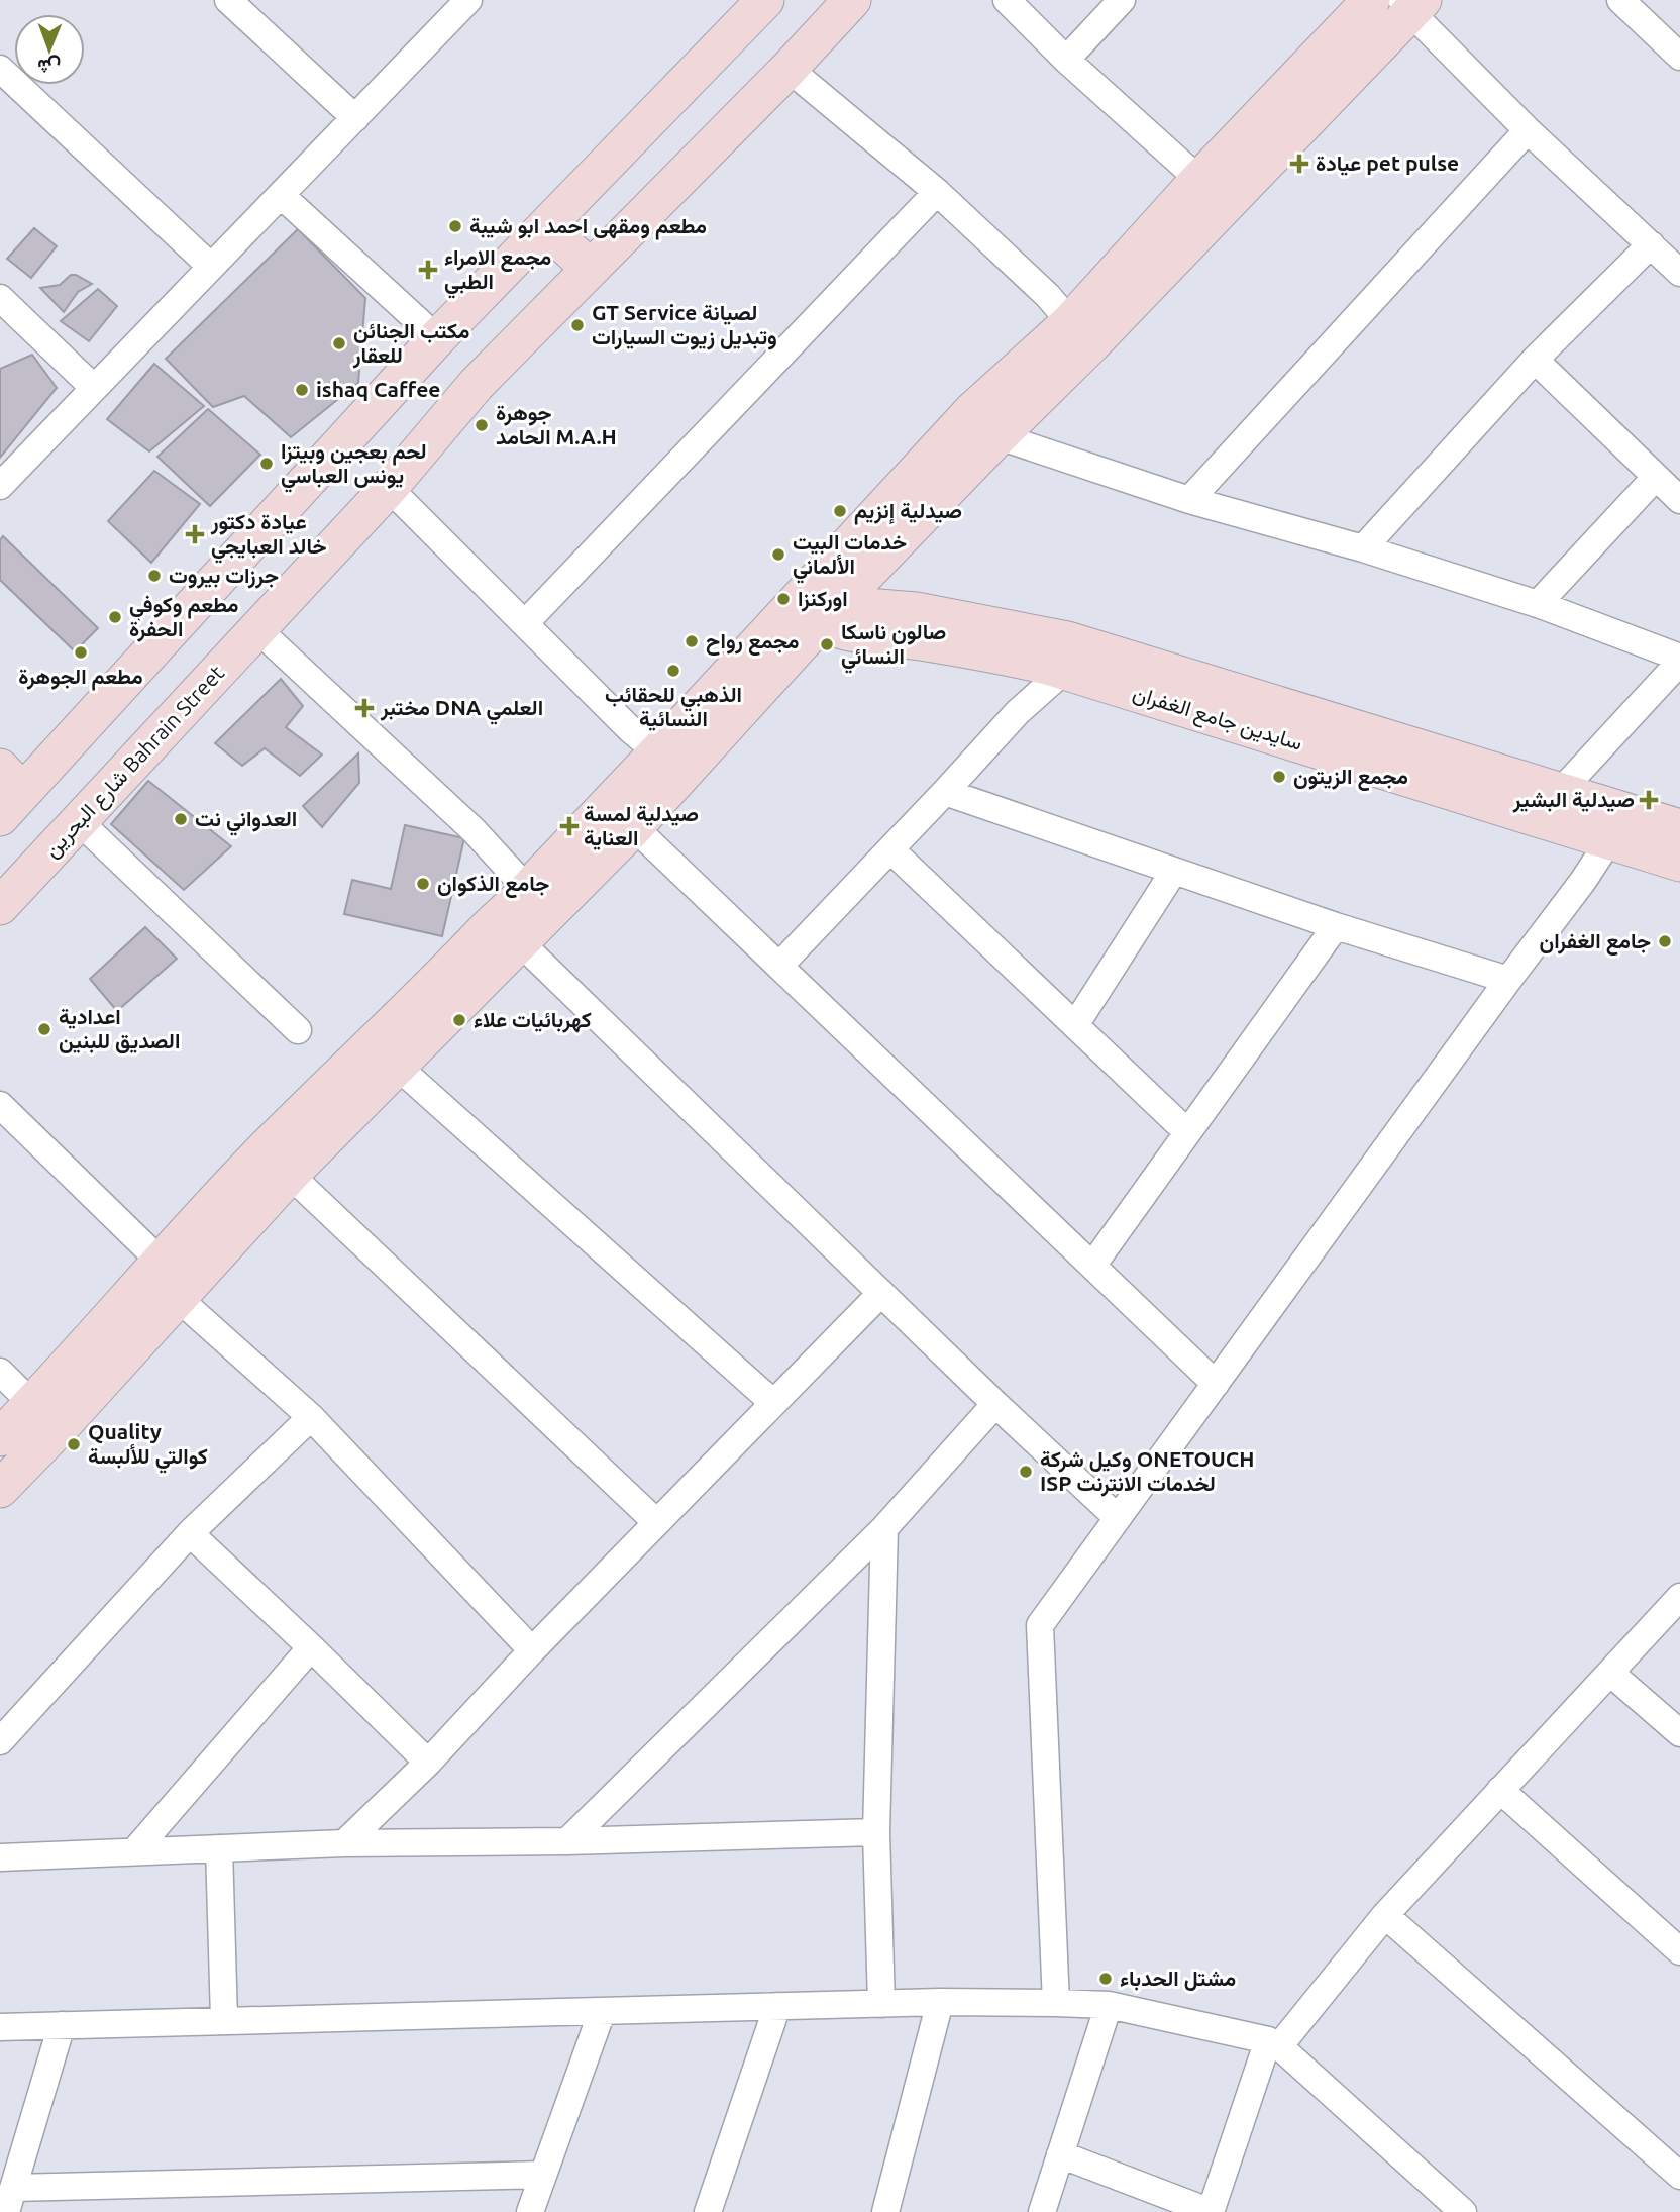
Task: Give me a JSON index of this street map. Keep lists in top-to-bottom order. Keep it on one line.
{"streets":{"street":["سايدين جامع الغفران","شارع البحرين Bahrain Street"]},"places":{"health":["عيادة pet pulse","مجمع الامراء الطبي","عيادة دكتور خالد العبايجي","مختبر DNA العلمي","صيدلية البشير","صيدلية لمسة العناية"],"other":["مطعم ومقهى احمد ابو شيبة","GT Service لصيانة وتبديل زيوت السيارات","مكتب الجنائن للعقار","ishaq Caffee","جوهرة الحامد M.A.H","لحم بعجين وبيتزا يونس العباسي","صيدلية إنزيم","خدمات البيت الألماني","جرزات بيروت","اوركنزا","مطعم وكوفي الحفرة","مجمع رواح","صالون ناسكا النسائي","مطعم الجوهرة","الذهبي للحقائب النسائية","مجمع الزيتون","العدواني نت","جامع الذكوان","جامع الغفران","كهربائيات علاء","اعدادية الصديق للبنين","Quality كوالتي للألبسة","وكيل شركة ONETOUCH ISP لخدمات الانترنت","مشتل الحدباء"]},"north":"bottom"}
